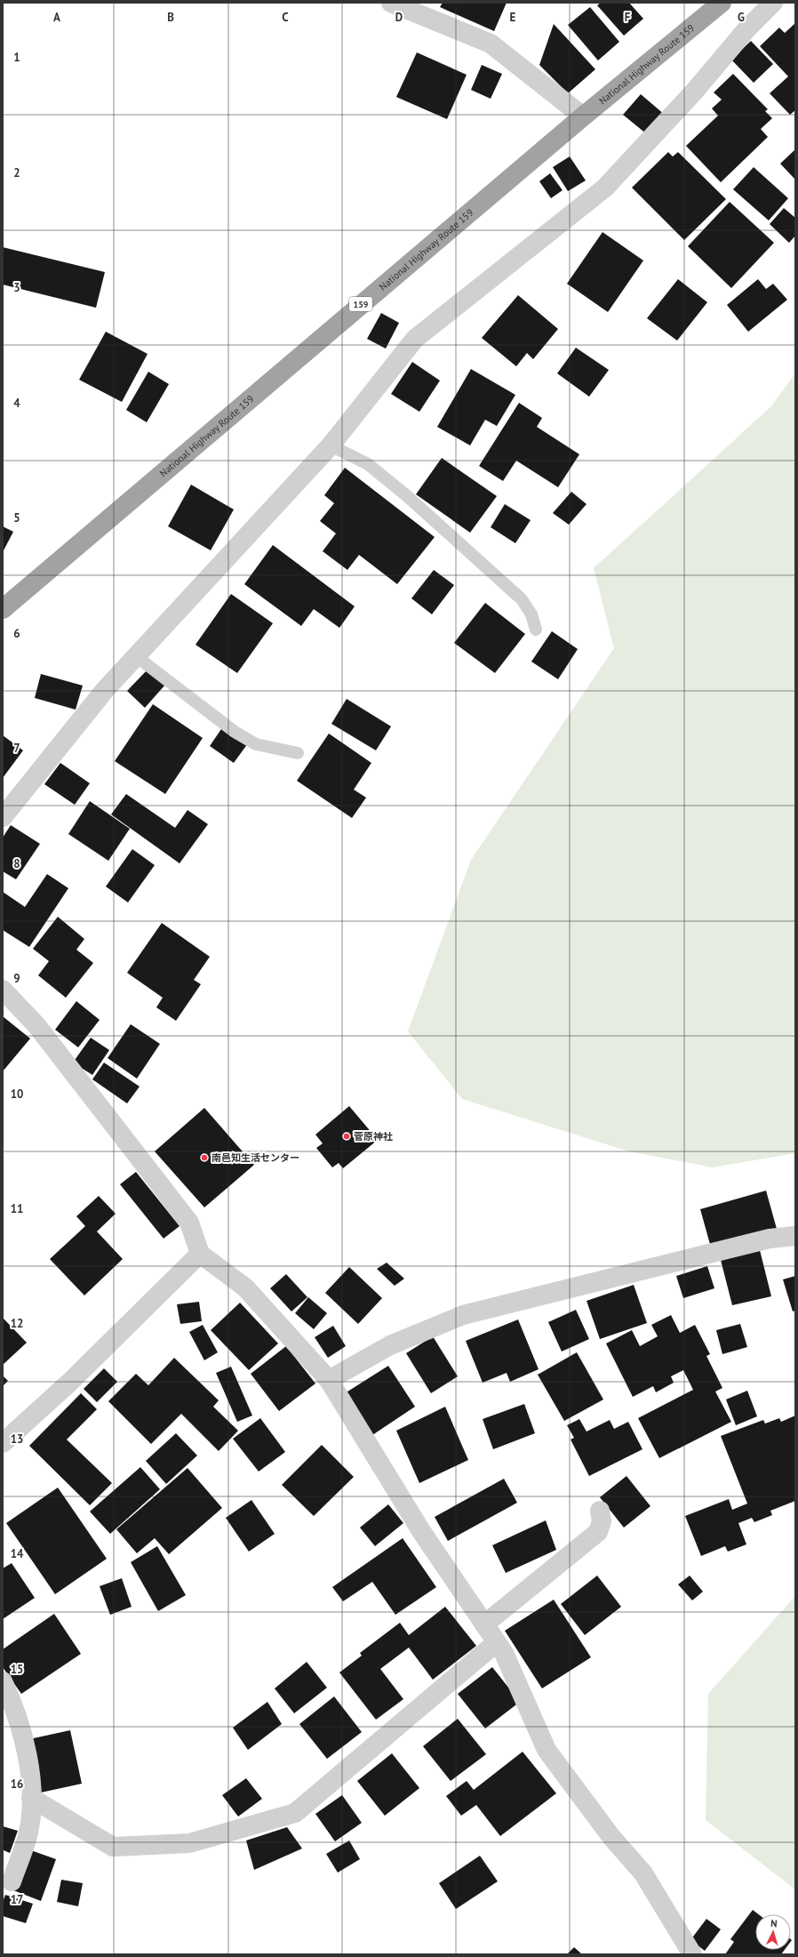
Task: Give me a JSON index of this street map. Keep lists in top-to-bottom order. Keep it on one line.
{"streets":{"highway":["National Highway Route 159","159"]},"places":["菅原神社","南邑知生活センター"],"north":"top","grid":{"columns":["A","B","C","D","E","F","G"],"rows":["1","2","3","4","5","6","7","8","9","10","11","12","13","14","15","16","17"]}}
